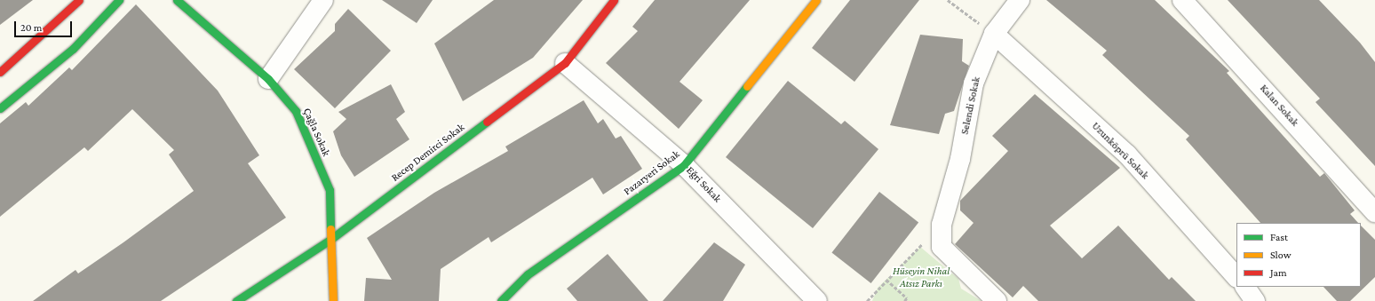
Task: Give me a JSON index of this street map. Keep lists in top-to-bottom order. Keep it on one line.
{"streets":{"street":["Selendi Sokak","Kalan Sokak","Çağla Sokak","Uzunköprü Sokak","Recep Demirci Sokak","Pazaryeri Sokak","Eğri Sokak"]},"crossings":[["Selendi Sokak","Uzunköprü Sokak"],["Çağla Sokak","Recep Demirci Sokak"],["Recep Demirci Sokak","Eğri Sokak"],["Pazaryeri Sokak","Eğri Sokak"]],"parks":["Hüseyin Nihal Atsız Parkı"],"legend":["Fast","Slow","Jam"],"scale_bar":"20 m"}
